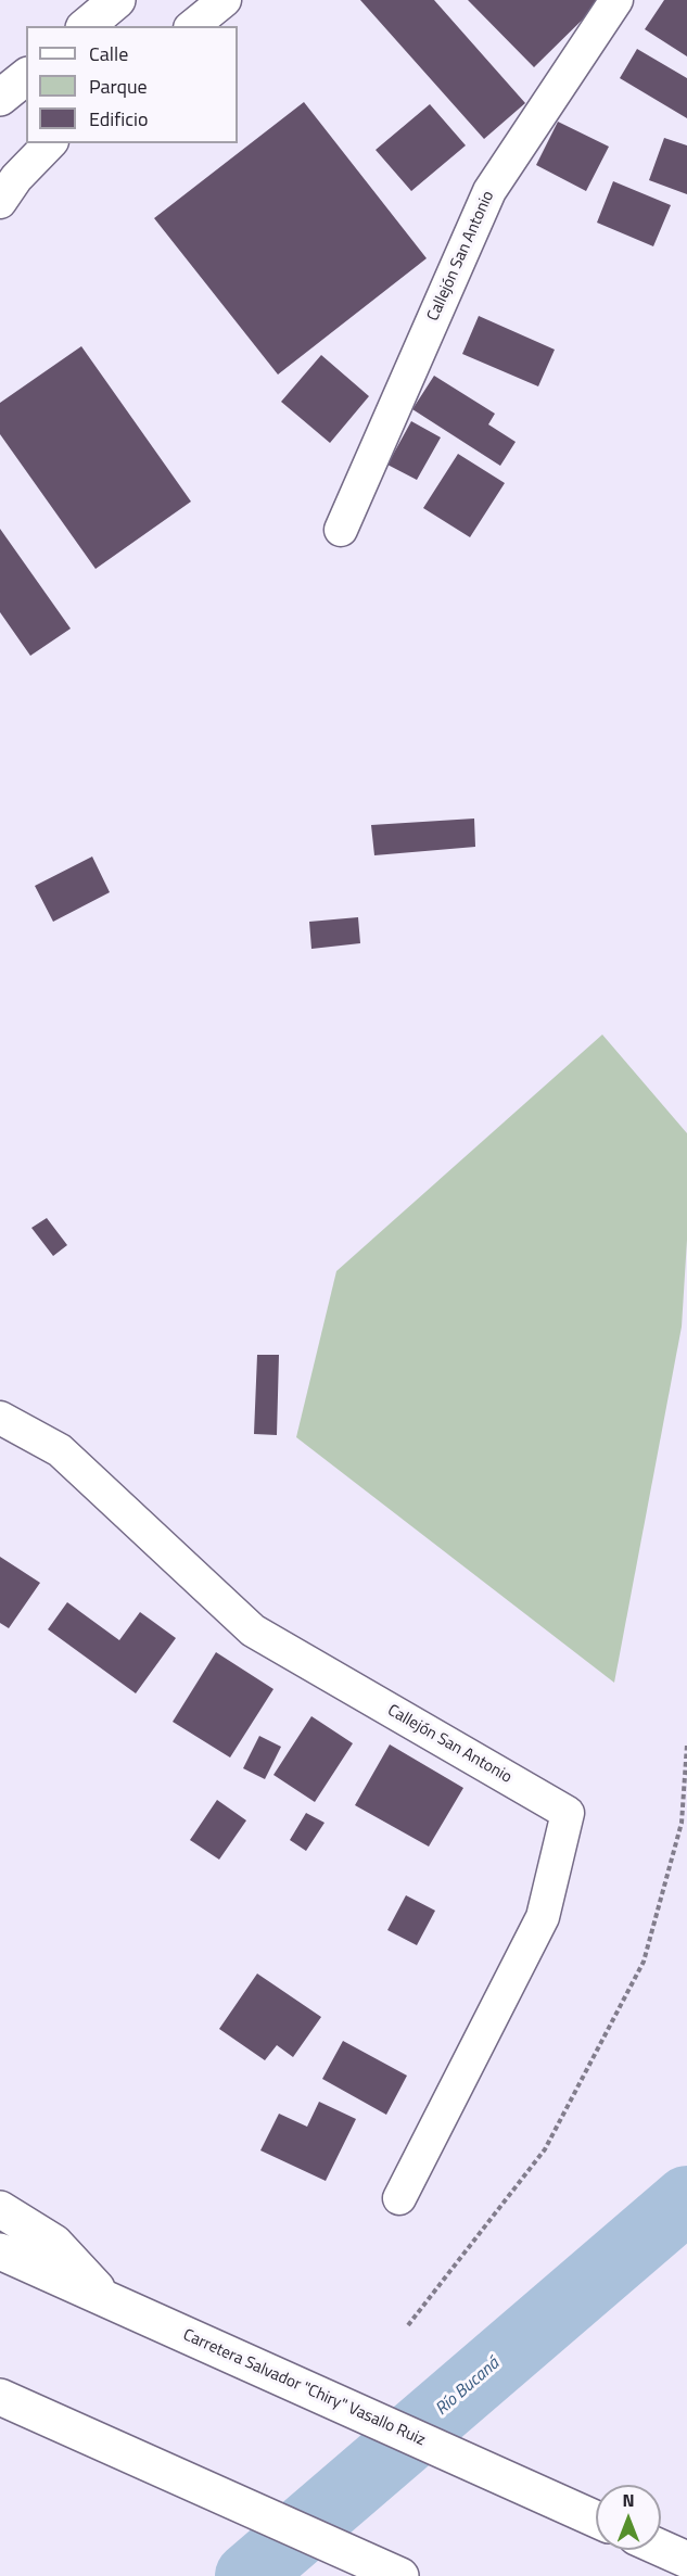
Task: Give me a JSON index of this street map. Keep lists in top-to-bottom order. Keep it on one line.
{"streets":{"main road":["Carretera Salvador \"Chiry\" Vasallo Ruiz"],"street":["Callejón San Antonio"]},"water":["Río Bucaná"],"legend":["Calle","Parque","Edificio"],"north":"top"}
